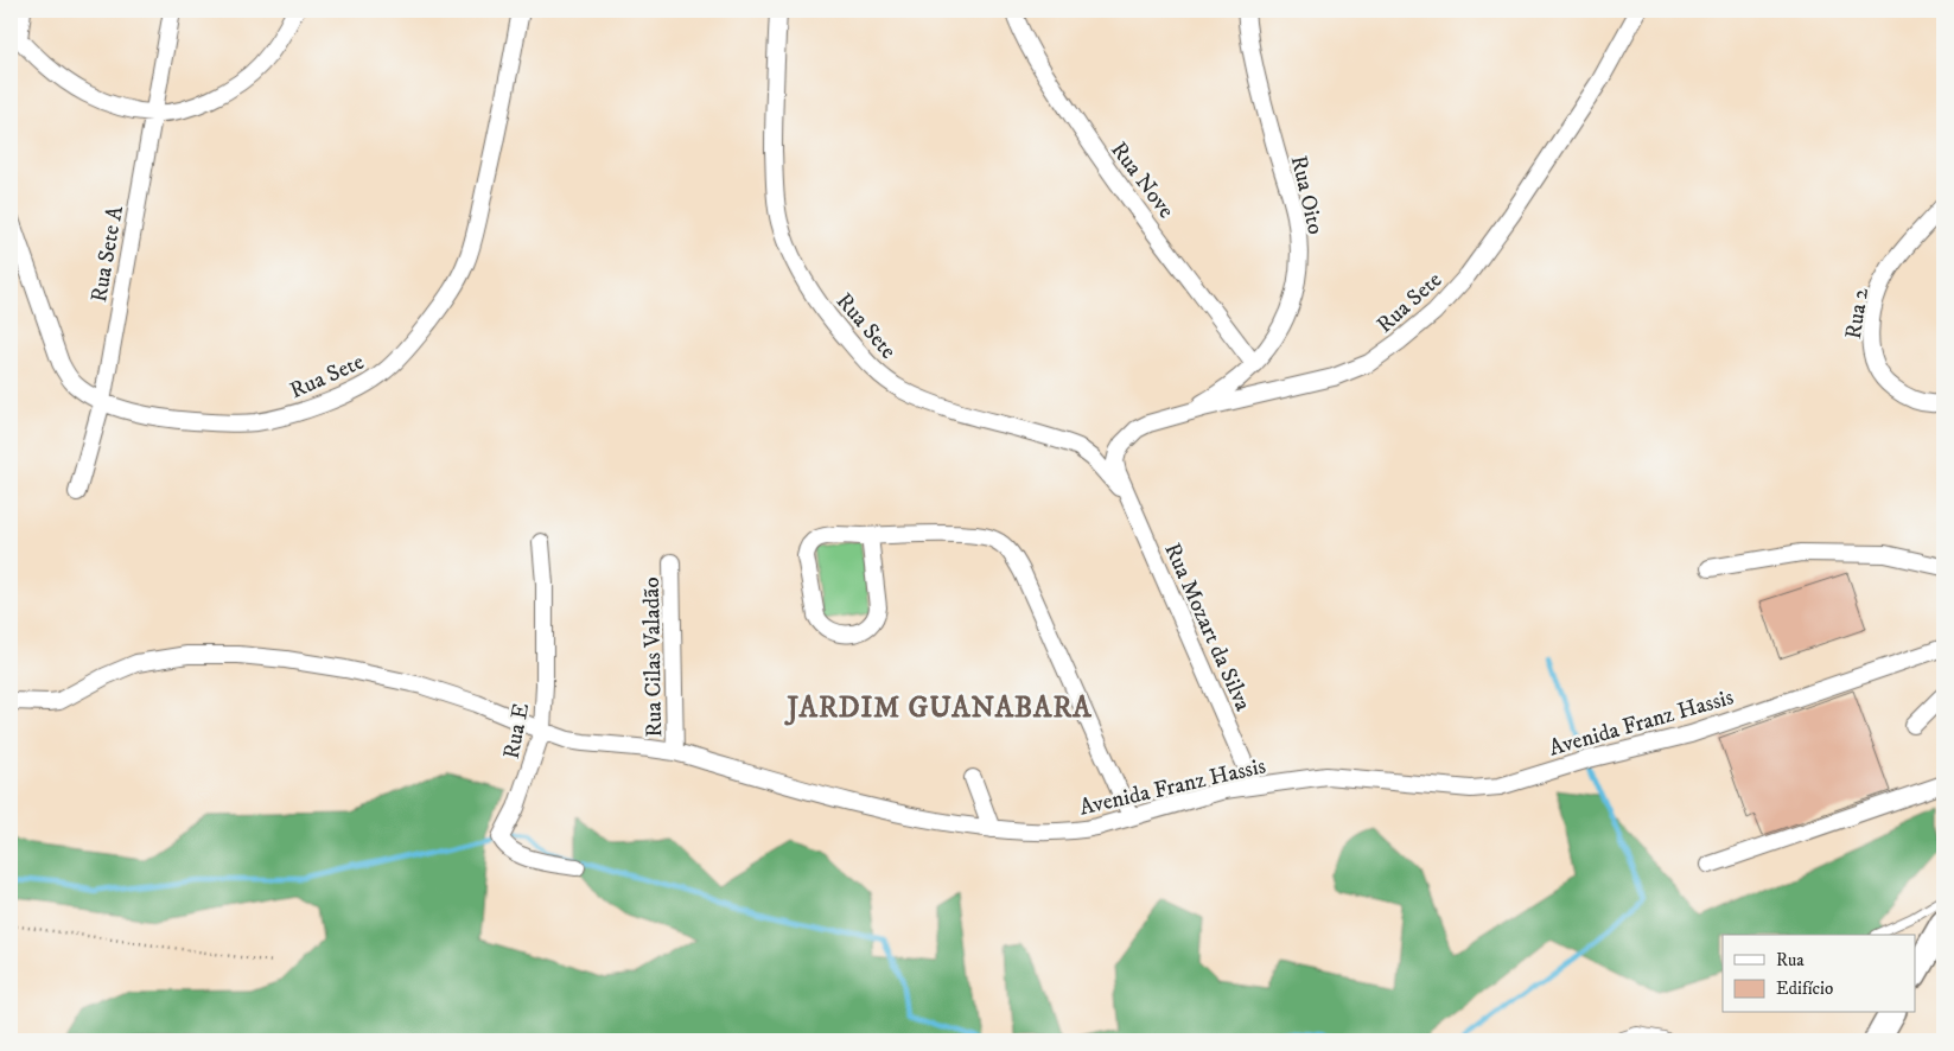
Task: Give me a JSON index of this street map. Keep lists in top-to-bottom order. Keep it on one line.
{"streets":{"street":["Rua Nove","Rua Oito","Rua Sete A","Rua Sete","Rua 2","Rua Mozart da Silva","Rua Cilas Valadão","Avenida Franz Hassis","Rua E"]},"crossings":[["Rua Nove","Rua Oito"],["Rua Oito","Rua Sete"],["Rua Sete A","Rua Sete"],["Rua Sete","Rua Mozart da Silva"],["Rua Mozart da Silva","Avenida Franz Hassis"],["Rua Cilas Valadão","Avenida Franz Hassis"],["Avenida Franz Hassis","Rua E"]],"districts":["JARDIM GUANABARA"],"legend":["Rua","Edifício"]}
